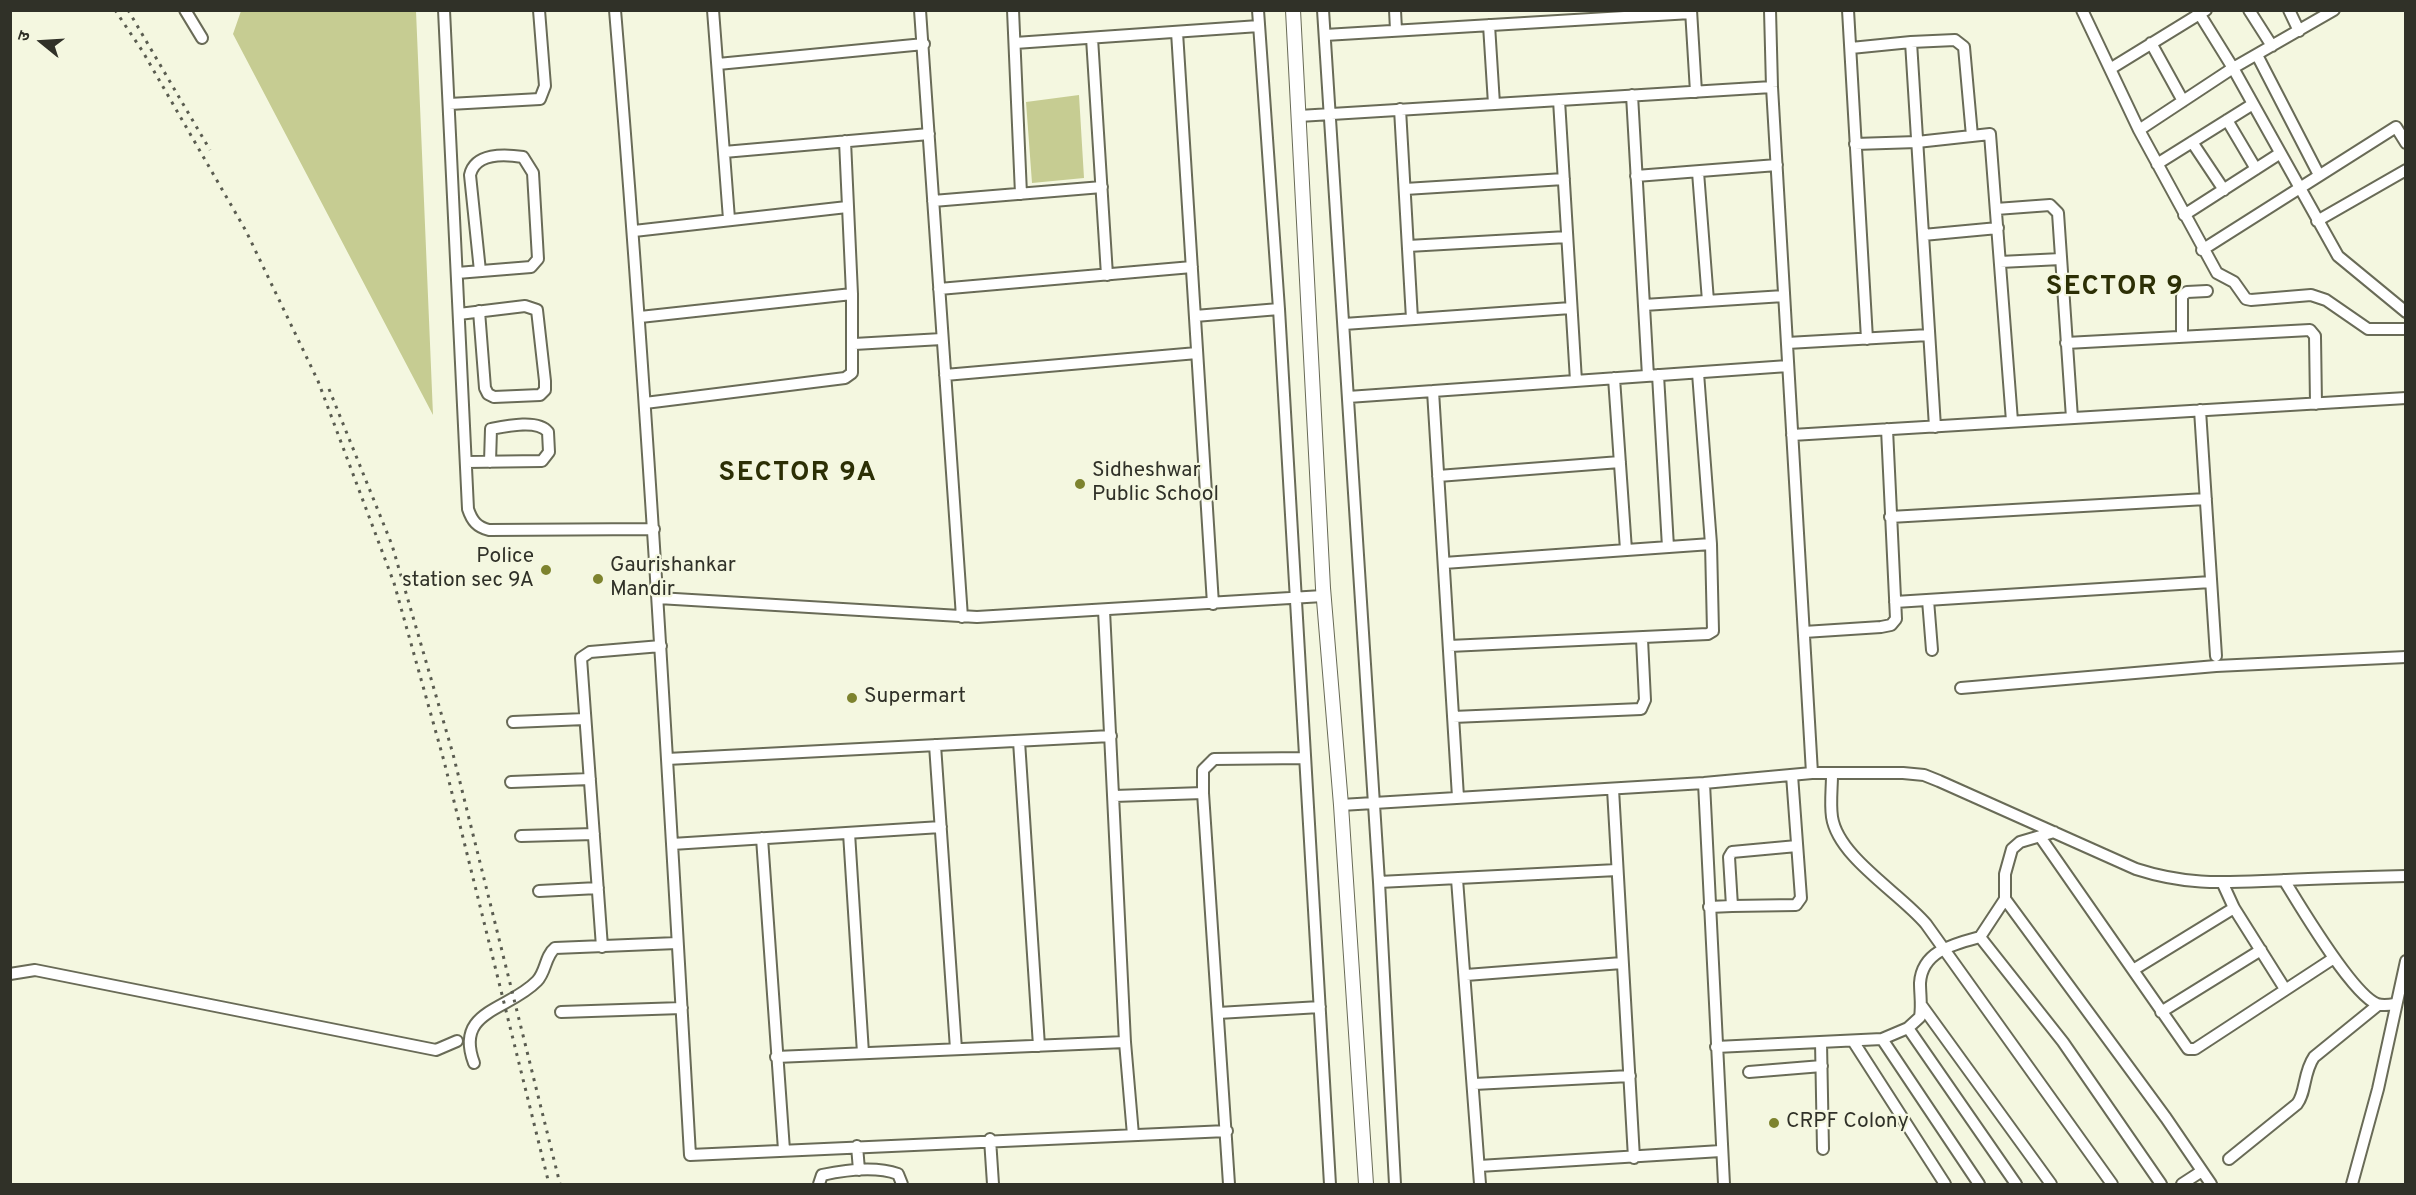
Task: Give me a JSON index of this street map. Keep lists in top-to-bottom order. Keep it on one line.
{"districts":["SECTOR 9","SECTOR 9A"],"places":["Sidheshwar Public School","Police station sec 9A","Gaurishankar Mandir","Supermart","CRPF Colony"],"north":"left"}
